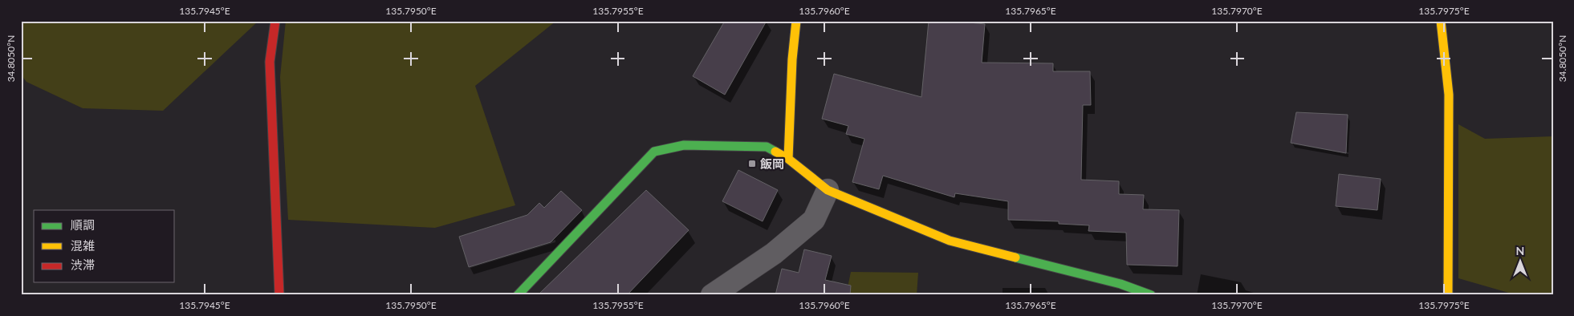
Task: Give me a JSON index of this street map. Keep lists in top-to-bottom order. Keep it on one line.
{"places":{"transit":["飯岡"]},"legend":["順調","混雑","渋滞"],"north":"top","coordinates":["135.7945°E","135.7950°E","135.7955°E","135.7960°E","135.7965°E","135.7970°E","135.7975°E","34.8050°N"]}
